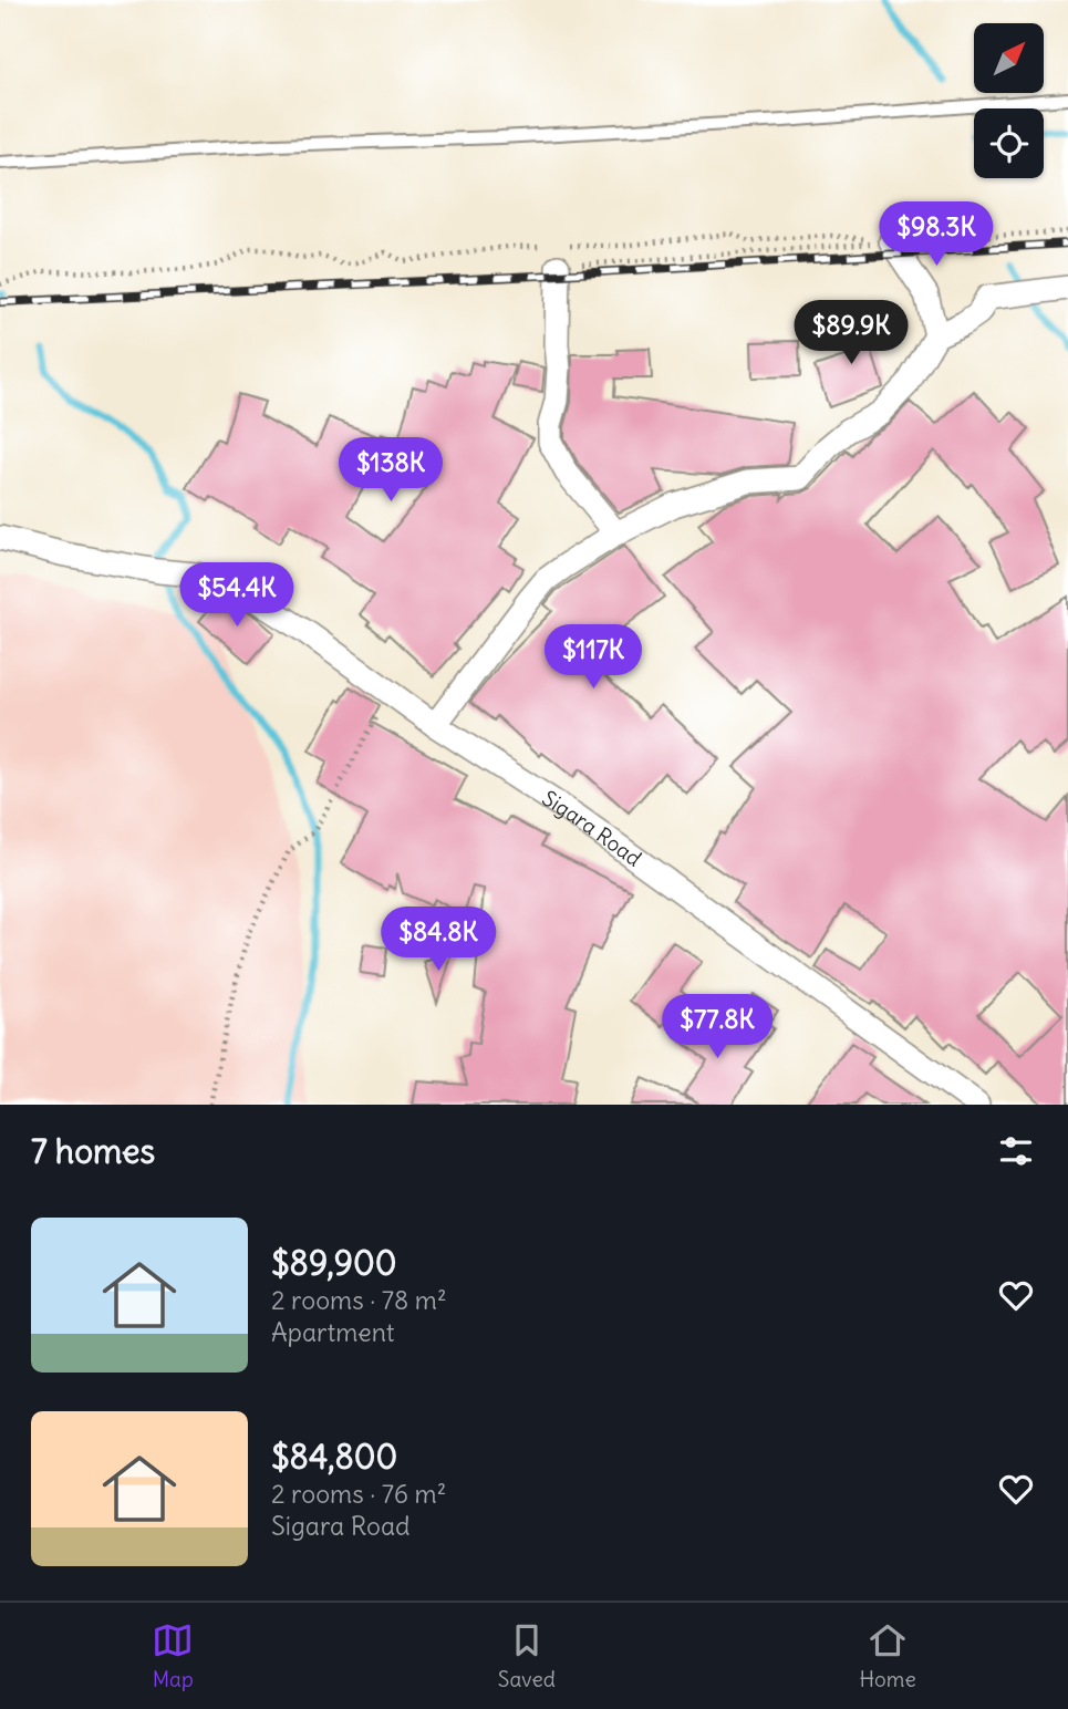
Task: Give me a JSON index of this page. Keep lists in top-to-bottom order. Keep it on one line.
{"streets":{"street":["Sigara Road"]},"north":"top right","page":{"price":["$98.3K","$89.9K","$138K","$54.4K","$117K","$84.8K","$77.8K"],"heading":"7 homes","list":[{"name":"$89,900","note":"2 rooms · 78 m² · Apartment"},{"name":"$84,800","note":"2 rooms · 76 m² · Sigara Road"}],"tabs":["Map","Saved","Home"]}}
